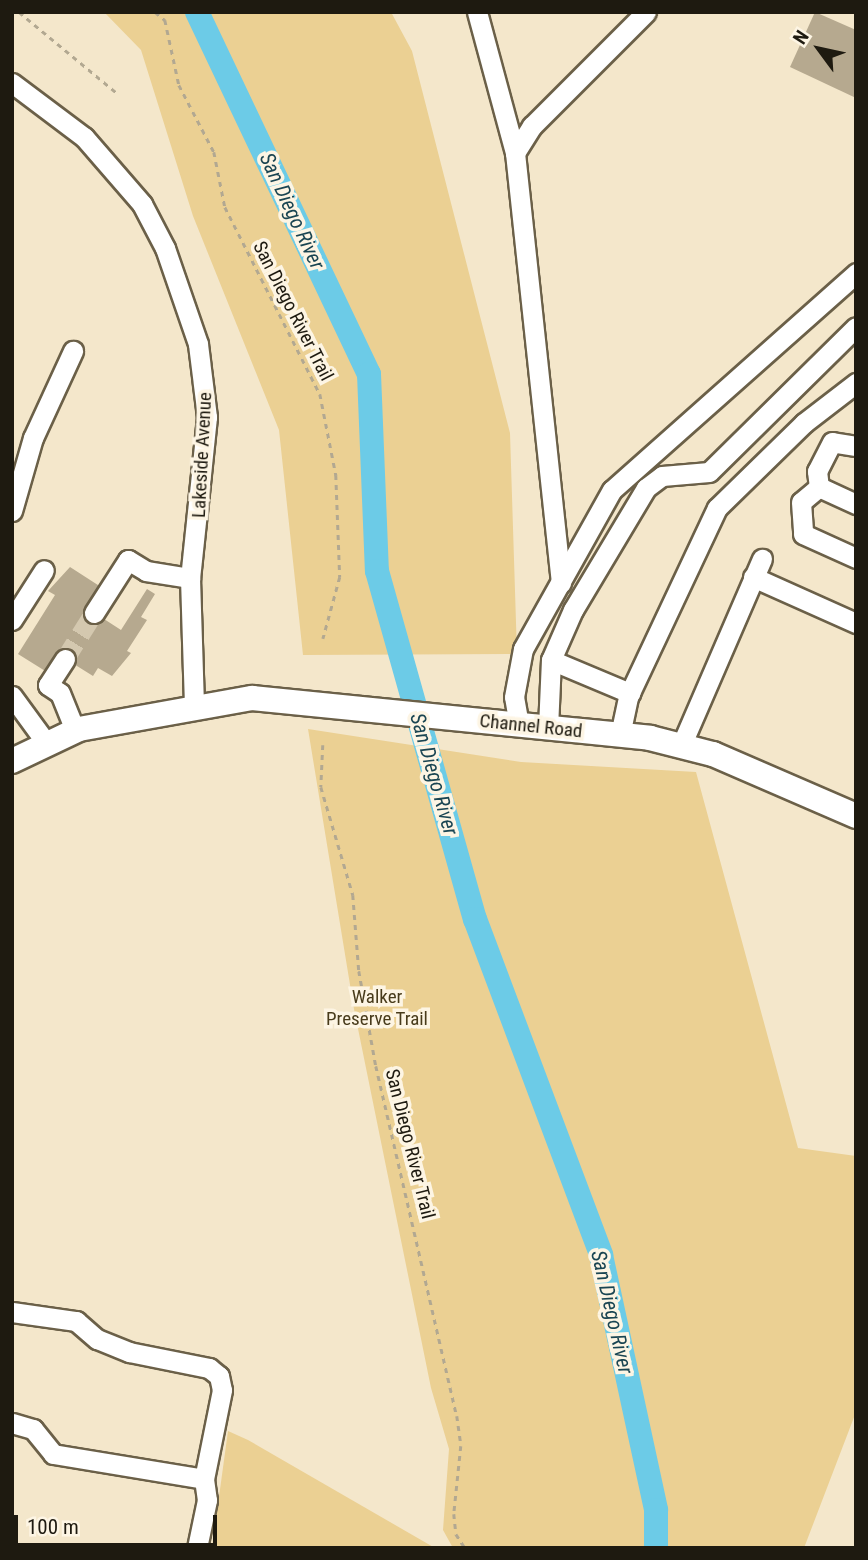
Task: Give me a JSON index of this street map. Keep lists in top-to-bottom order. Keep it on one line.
{"streets":{"main road":["Channel Road"],"street":["Lakeside Avenue"],"path":["San Diego River Trail"]},"crossings":[["Lakeside Avenue","Channel Road"]],"water":["San Diego River"],"parks":["Walker Preserve Trail"],"scale_bar":"100 m","north":"top left"}
